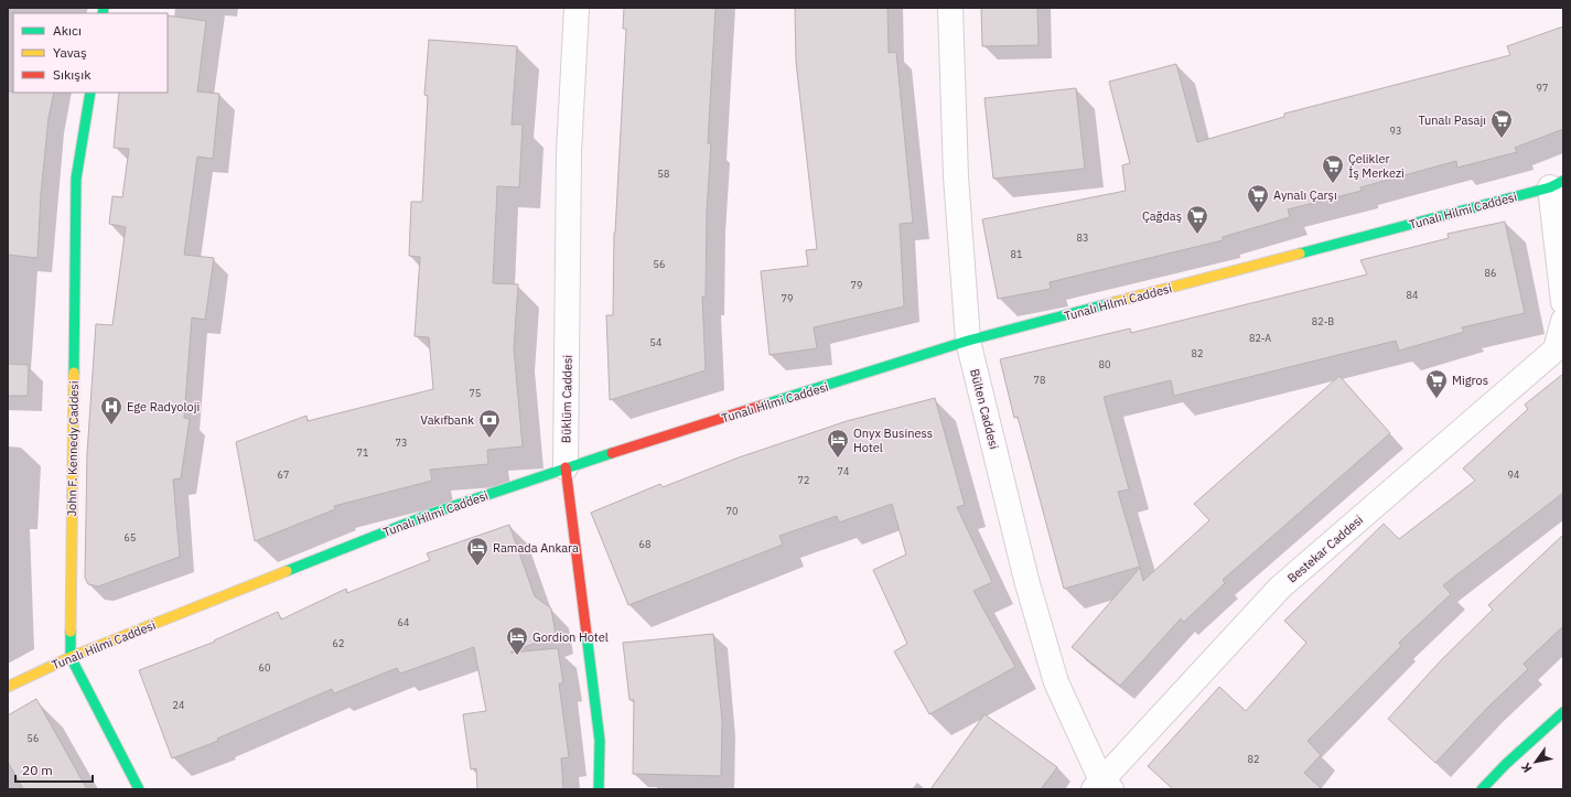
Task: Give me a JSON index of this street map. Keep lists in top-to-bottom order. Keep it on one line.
{"streets":{"main road":["Tunalı Hilmi Caddesi","Büklüm Caddesi","John F. Kennedy Caddesi"],"street":["Bülten Caddesi","Bestekar Caddesi"]},"crossings":[["Tunalı Hilmi Caddesi","Büklüm Caddesi"],["Tunalı Hilmi Caddesi","Bülten Caddesi"],["Tunalı Hilmi Caddesi","John F. Kennedy Caddesi"],["Bülten Caddesi","Bestekar Caddesi"]],"places":{"supermarket":["Tunalı Pasajı","Çelikler İş Merkezi","Aynalı Çarşı","Çağdaş","Migros"],"hospital":["Ege Radyoloji"],"bank":["Vakıfbank"],"hotel":["Onyx Business Hotel","Ramada Ankara","Gordion Hotel"]},"house_numbers":["97","93","58","83","81","56","86","79","84","79","82-B","82-A","54","82","80","78","75","73","71","74","67","94","72","70","65","68","64","62","60","24","56","82"],"legend":["Akıcı","Yavaş","Sıkışık"],"scale_bar":"20 m","north":"bottom left"}
